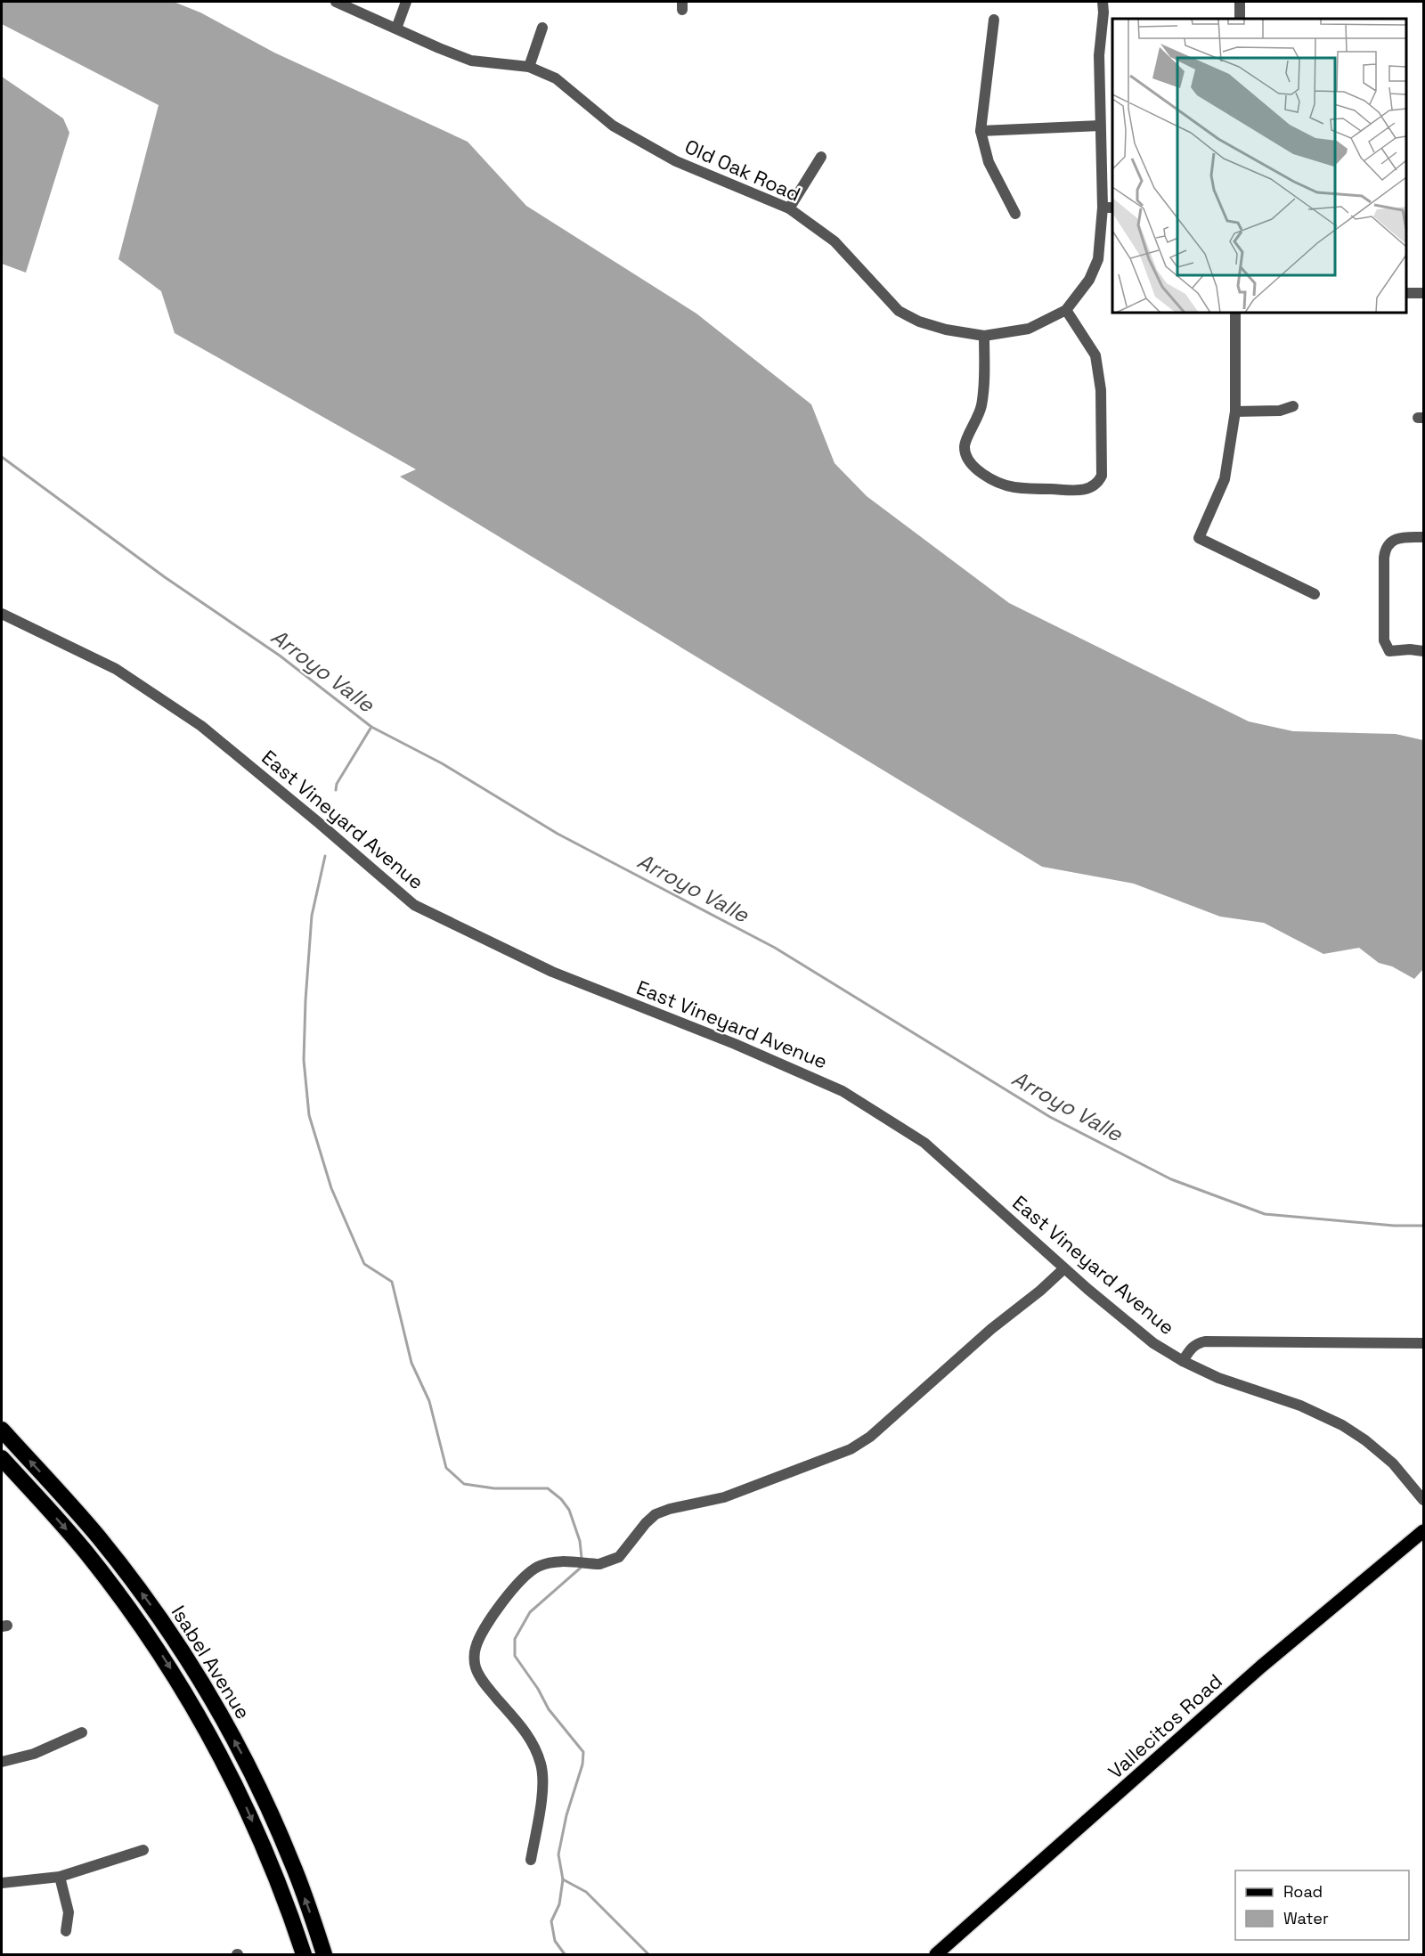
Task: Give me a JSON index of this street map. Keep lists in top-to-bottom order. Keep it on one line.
{"streets":{"highway":["Isabel Avenue"],"main road":["Vallecitos Road"],"street":["Old Oak Road","East Vineyard Avenue"]},"water":["Arroyo Valle"],"legend":["Road","Water"]}
